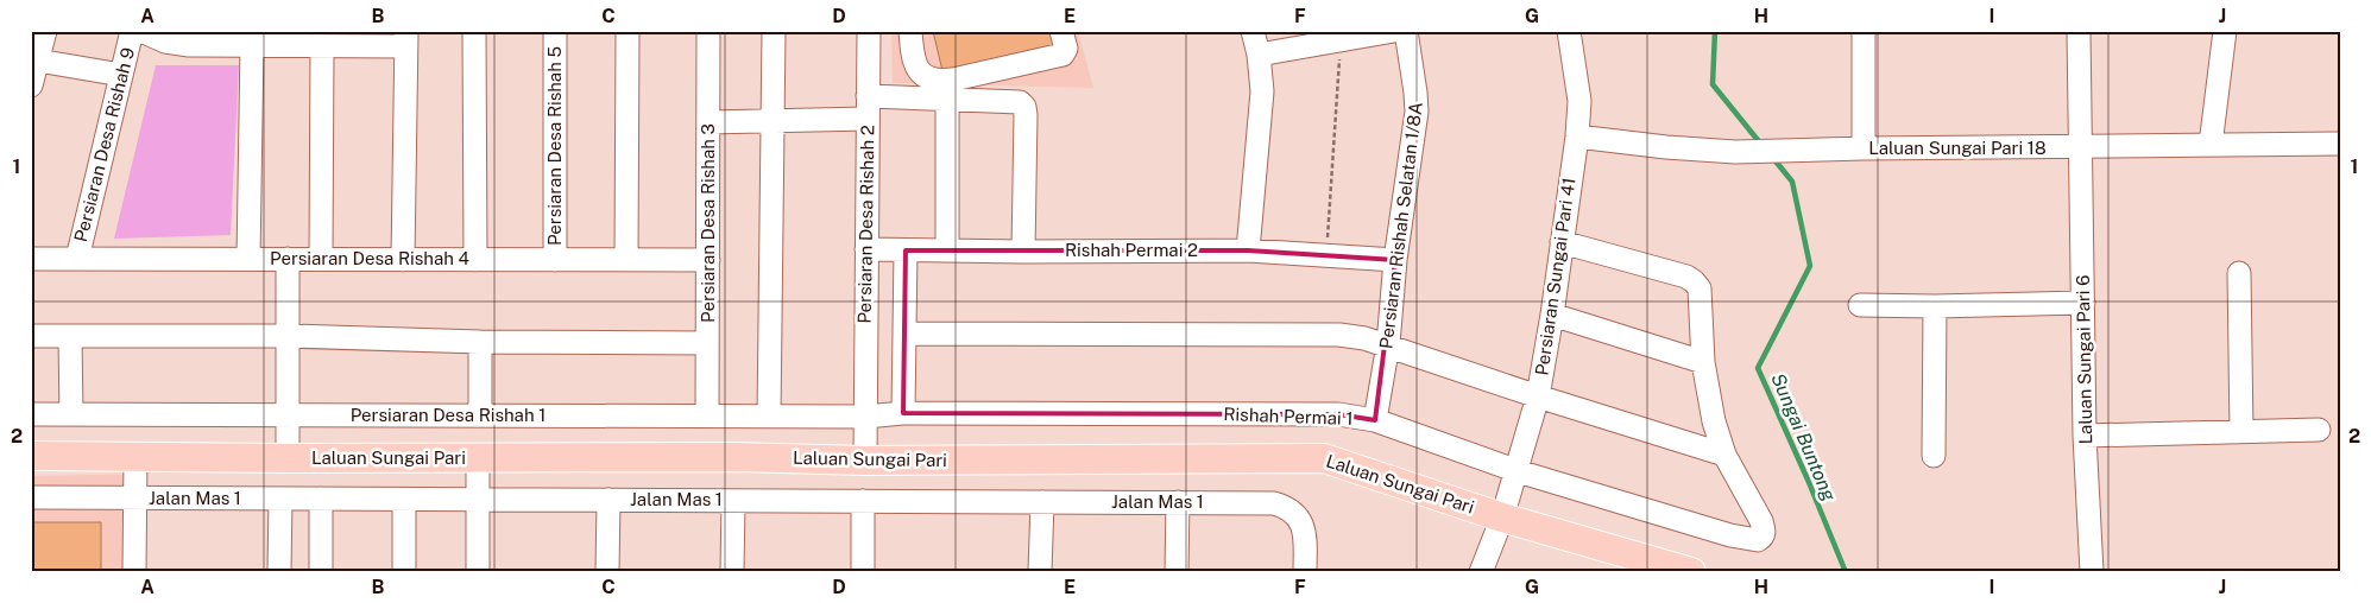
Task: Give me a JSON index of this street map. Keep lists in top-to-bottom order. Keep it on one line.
{"streets":{"main road":["Laluan Sungai Pari"],"street":["Persiaran Desa Rishah 9","Persiaran Desa Rishah 5","Laluan Sungai Pari 18","Persiaran Desa Rishah 3","Persiaran Desa Rishah 2","Persiaran Rishah Selatan 1/8A","Rishah Permai 2","Persiaran Desa Rishah 4","Persiaran Sungai Pari 41","Laluan Sungai Pari 6","Persiaran Desa Rishah 1","Rishah Permai 1","Jalan Mas 1"]},"crossings":[["Persiaran Desa Rishah 9","Persiaran Desa Rishah 4"],["Persiaran Desa Rishah 5","Persiaran Desa Rishah 4"],["Laluan Sungai Pari 18","Persiaran Sungai Pari 41"],["Laluan Sungai Pari 18","Laluan Sungai Pari 6"],["Persiaran Desa Rishah 3","Persiaran Desa Rishah 4"],["Persiaran Desa Rishah 3","Persiaran Desa Rishah 1"],["Persiaran Desa Rishah 2","Rishah Permai 2"],["Persiaran Desa Rishah 2","Persiaran Desa Rishah 1"],["Persiaran Desa Rishah 2","Rishah Permai 1"],["Persiaran Desa Rishah 2","Laluan Sungai Pari"],["Persiaran Rishah Selatan 1/8A","Rishah Permai 2"],["Persiaran Rishah Selatan 1/8A","Rishah Permai 1"],["Persiaran Sungai Pari 41","Rishah Permai 1"],["Persiaran Sungai Pari 41","Laluan Sungai Pari"],["Persiaran Desa Rishah 1","Rishah Permai 1"]],"water":["Sungai Buntong"],"grid":{"columns":["A","B","C","D","E","F","G","H","I","J"],"rows":["1","2"]}}
